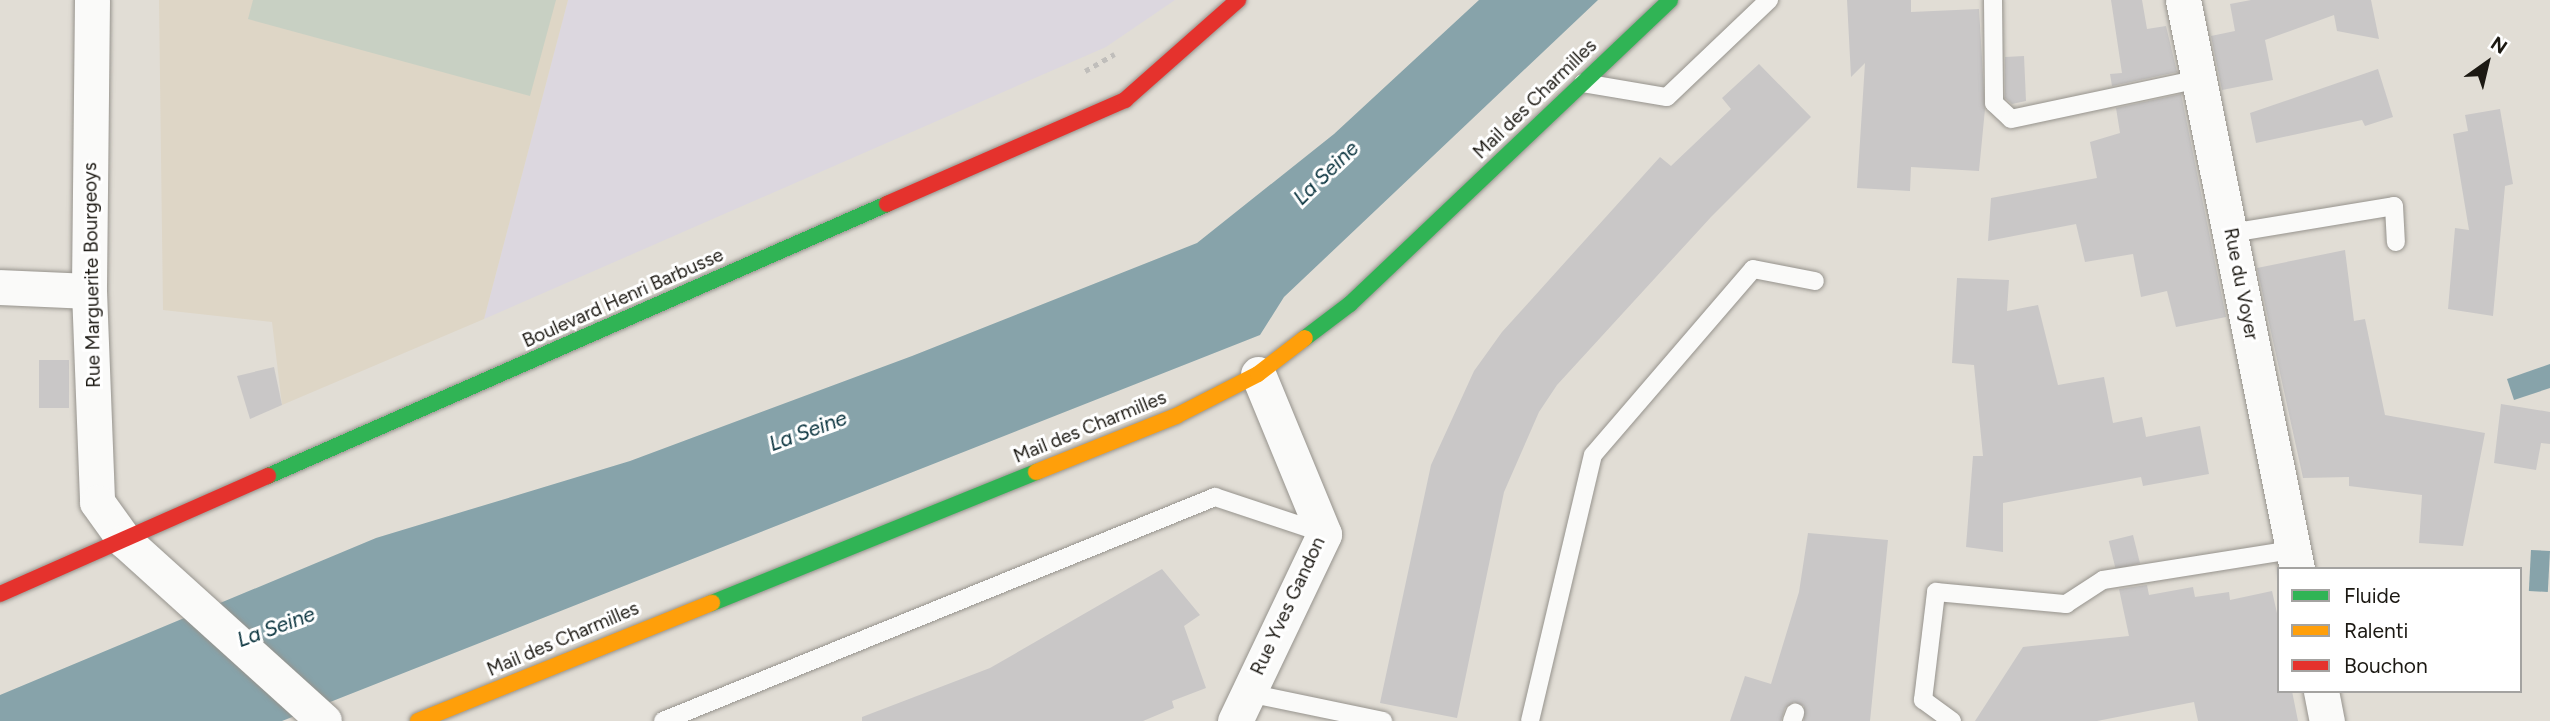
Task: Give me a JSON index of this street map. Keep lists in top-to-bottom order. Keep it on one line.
{"streets":{"main road":["Mail des Charmilles","Boulevard Henri Barbusse"],"street":["Rue Marguerite Bourgeoys","Rue du Voyer","Rue Yves Gandon"]},"crossings":[["Mail des Charmilles","Rue Yves Gandon"],["Rue Marguerite Bourgeoys","Boulevard Henri Barbusse"]],"water":["La Seine"],"legend":["Fluide","Ralenti","Bouchon"],"north":"top right"}
